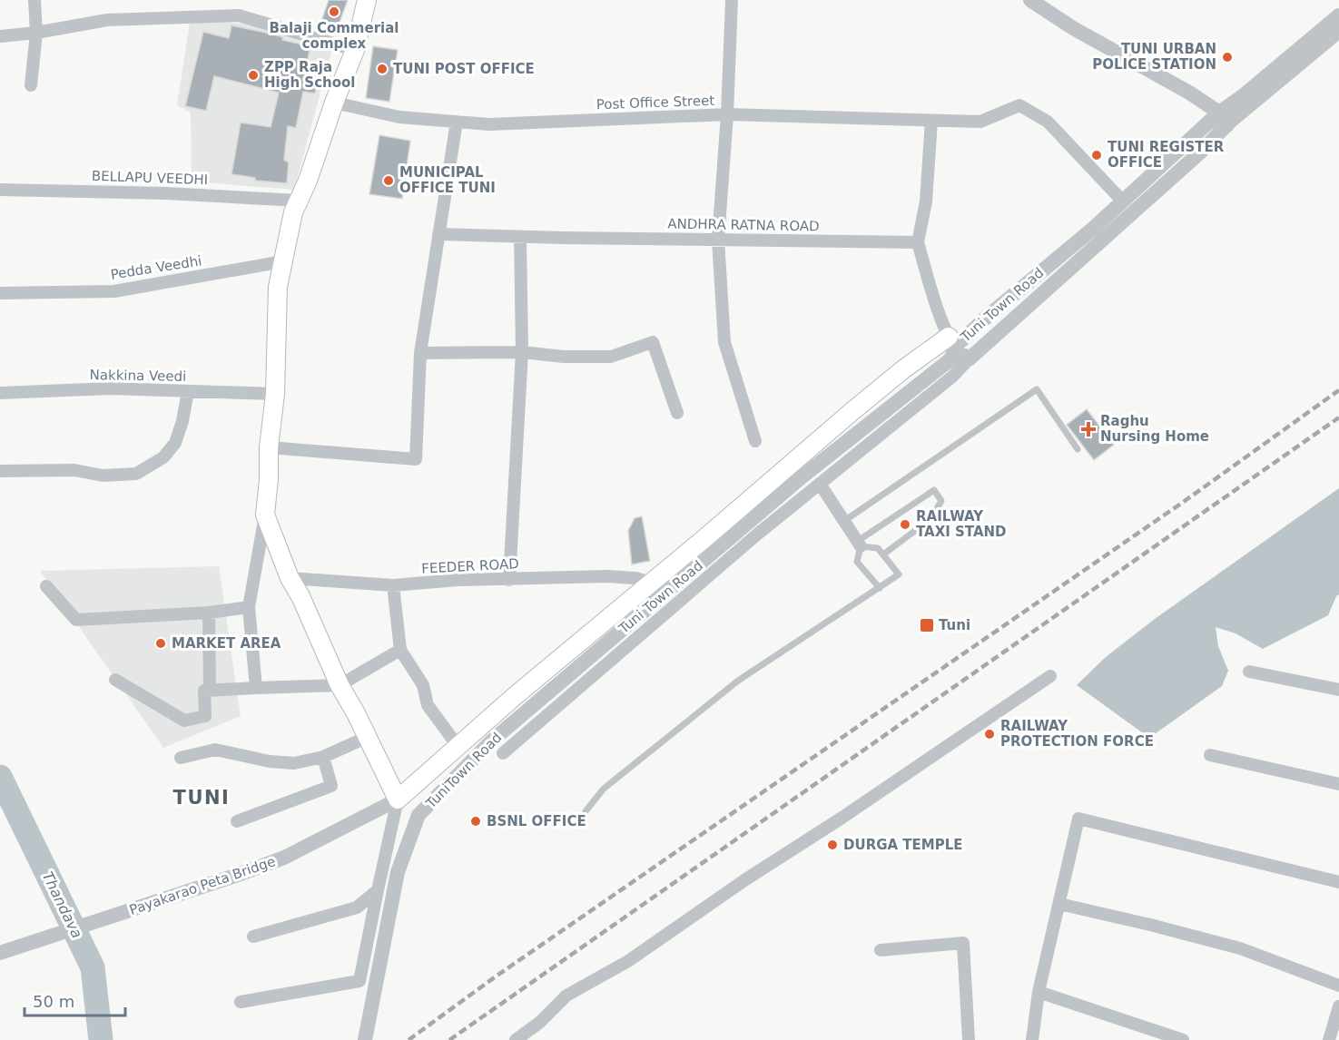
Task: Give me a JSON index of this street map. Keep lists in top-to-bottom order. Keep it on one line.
{"streets":{"street":["Post Office Street","BELLAPU VEEDHI","ANDHRA RATNA ROAD","Pedda Veedhi","Tuni Town Road","Nakkina Veedi","FEEDER ROAD","TuniTown Road","Payakarao Peta Bridge"]},"crossings":[["Post Office Street","Tuni Town Road"],["Tuni Town Road","TuniTown Road"]],"districts":["TUNI"],"water":["Thandava"],"places":{"other":["Balaji Commerial complex","TUNI URBAN POLICE STATION","TUNI POST OFFICE","ZPP Raja High School","TUNI REGISTER OFFICE","MUNICIPAL OFFICE TUNI","RAILWAY TAXI STAND","MARKET AREA","RAILWAY PROTECTION FORCE","BSNL OFFICE","DURGA TEMPLE"],"health":["Raghu Nursing Home"],"transit":["Tuni"]},"scale_bar":"50 m"}
